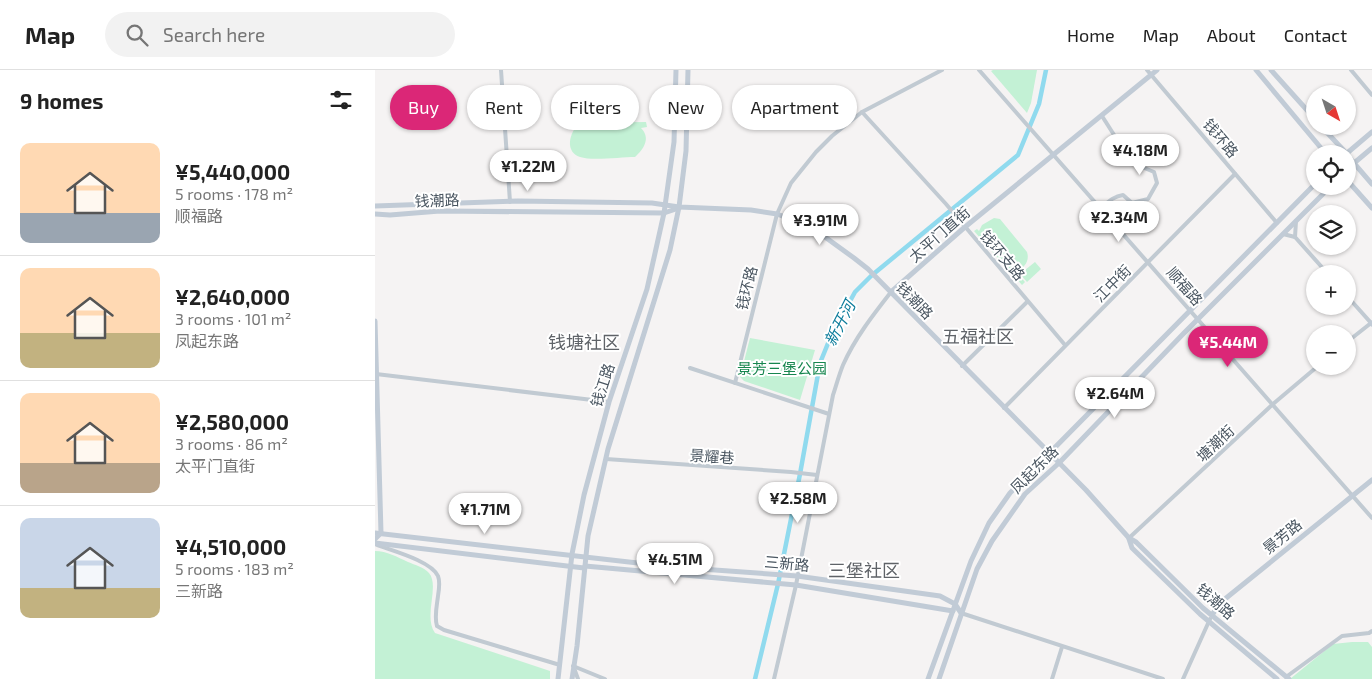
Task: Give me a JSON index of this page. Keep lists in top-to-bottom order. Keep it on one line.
{"streets":{"main road":["钱潮路","太平门直街","钱江路","凤起东路","景芳路","三新路"],"street":["钱环路","钱环支路","江中街","顺福路","塘潮街","景耀巷"]},"crossings":[["钱环路","钱潮路"],["钱环路","太平门直街"],["钱环路","钱环支路"],["钱环路","江中街"],["钱环路","凤起东路"],["钱潮路","太平门直街"],["钱潮路","江中街"],["钱潮路","钱江路"],["钱潮路","塘潮街"],["钱潮路","凤起东路"],["钱潮路","景芳路"],["太平门直街","钱环支路"],["太平门直街","顺福路"],["太平门直街","景耀巷"],["太平门直街","三新路"],["钱环支路","江中街"],["江中街","顺福路"],["顺福路","塘潮街"],["顺福路","凤起东路"],["顺福路","景芳路"],["钱江路","景耀巷"],["钱江路","三新路"],["凤起东路","三新路"]],"districts":["五福社区","钱塘社区","三堡社区"],"water":["新开河"],"parks":["景芳三堡公园"],"north":"bottom right","page":{"header":"Map","search":"Search here","nav":["Home","Map","About","Contact"],"heading":"9 homes","map_buttons":["+","−"],"chip":["Buy","Rent","Filters","New","Apartment"],"list":[{"name":"¥5,440,000","note":"5 rooms · 178 m² · 顺福路"},{"name":"¥2,640,000","note":"3 rooms · 101 m² · 凤起东路"},{"name":"¥2,580,000","note":"3 rooms · 86 m² · 太平门直街"},{"name":"¥4,510,000","note":"5 rooms · 183 m² · 三新路"}],"price":["¥4.18M","¥1.22M","¥2.34M","¥3.91M","¥5.44M","¥2.64M","¥2.58M","¥1.71M","¥4.51M"]}}
